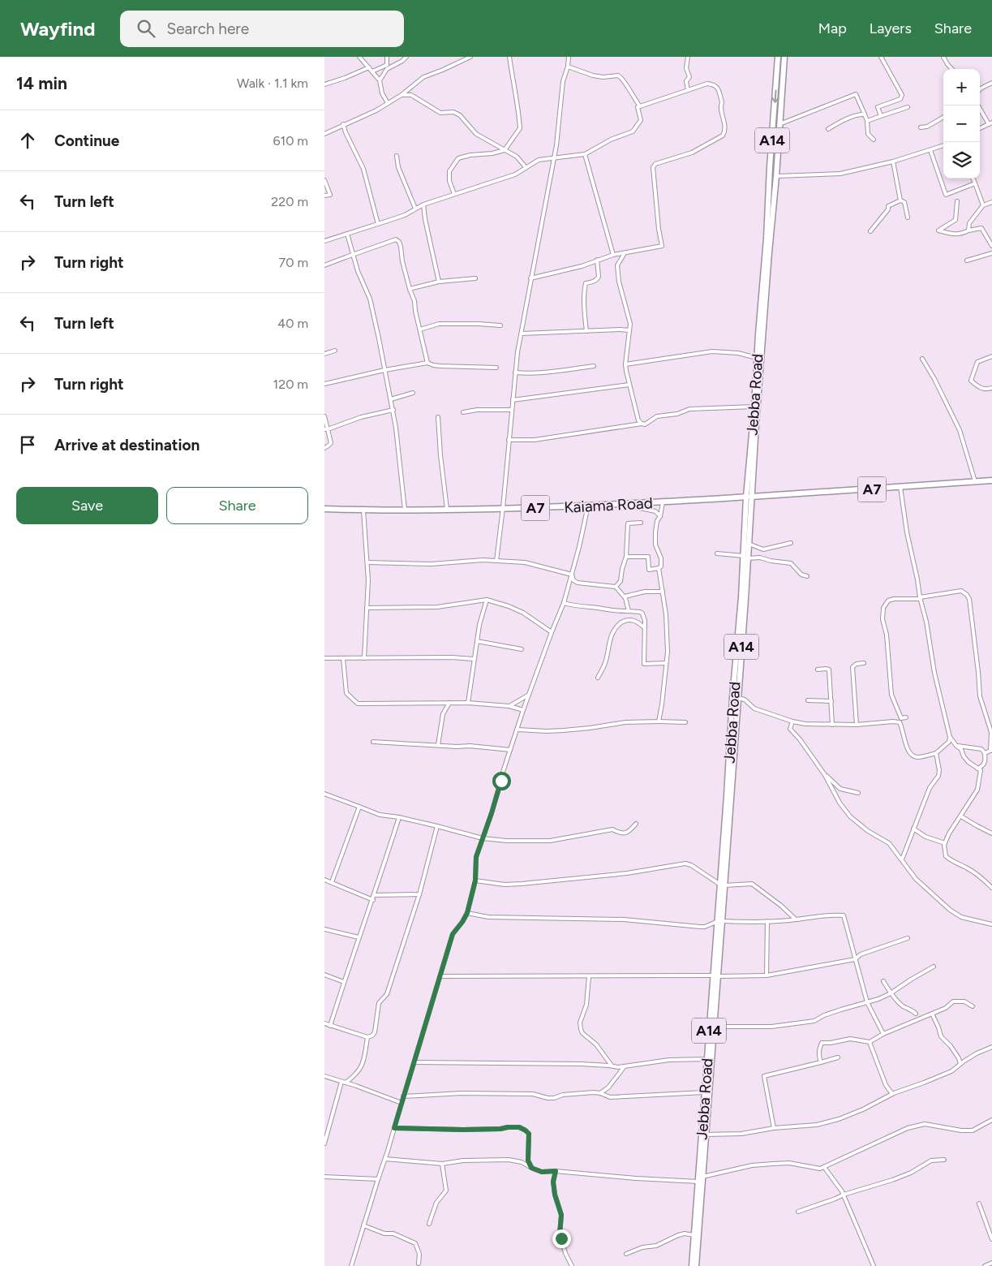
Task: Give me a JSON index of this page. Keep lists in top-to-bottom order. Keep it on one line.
{"streets":{"highway":["A14","Jebba Road","A7","Kaiama Road"]},"crossings":[["Jebba Road","Kaiama Road"]],"page":{"header":"Wayfind","search":"Search here","nav":["Map","Layers","Share"],"heading":["14 min","Walk · 1.1 km"],"map_buttons":["+","−"],"list":[["Continue","610 m"],["Turn left","220 m"],["Turn right","70 m"],["Turn left","40 m"],["Turn right","120 m"],"Arrive at destination"],"buttons":["Save","Share"]}}
